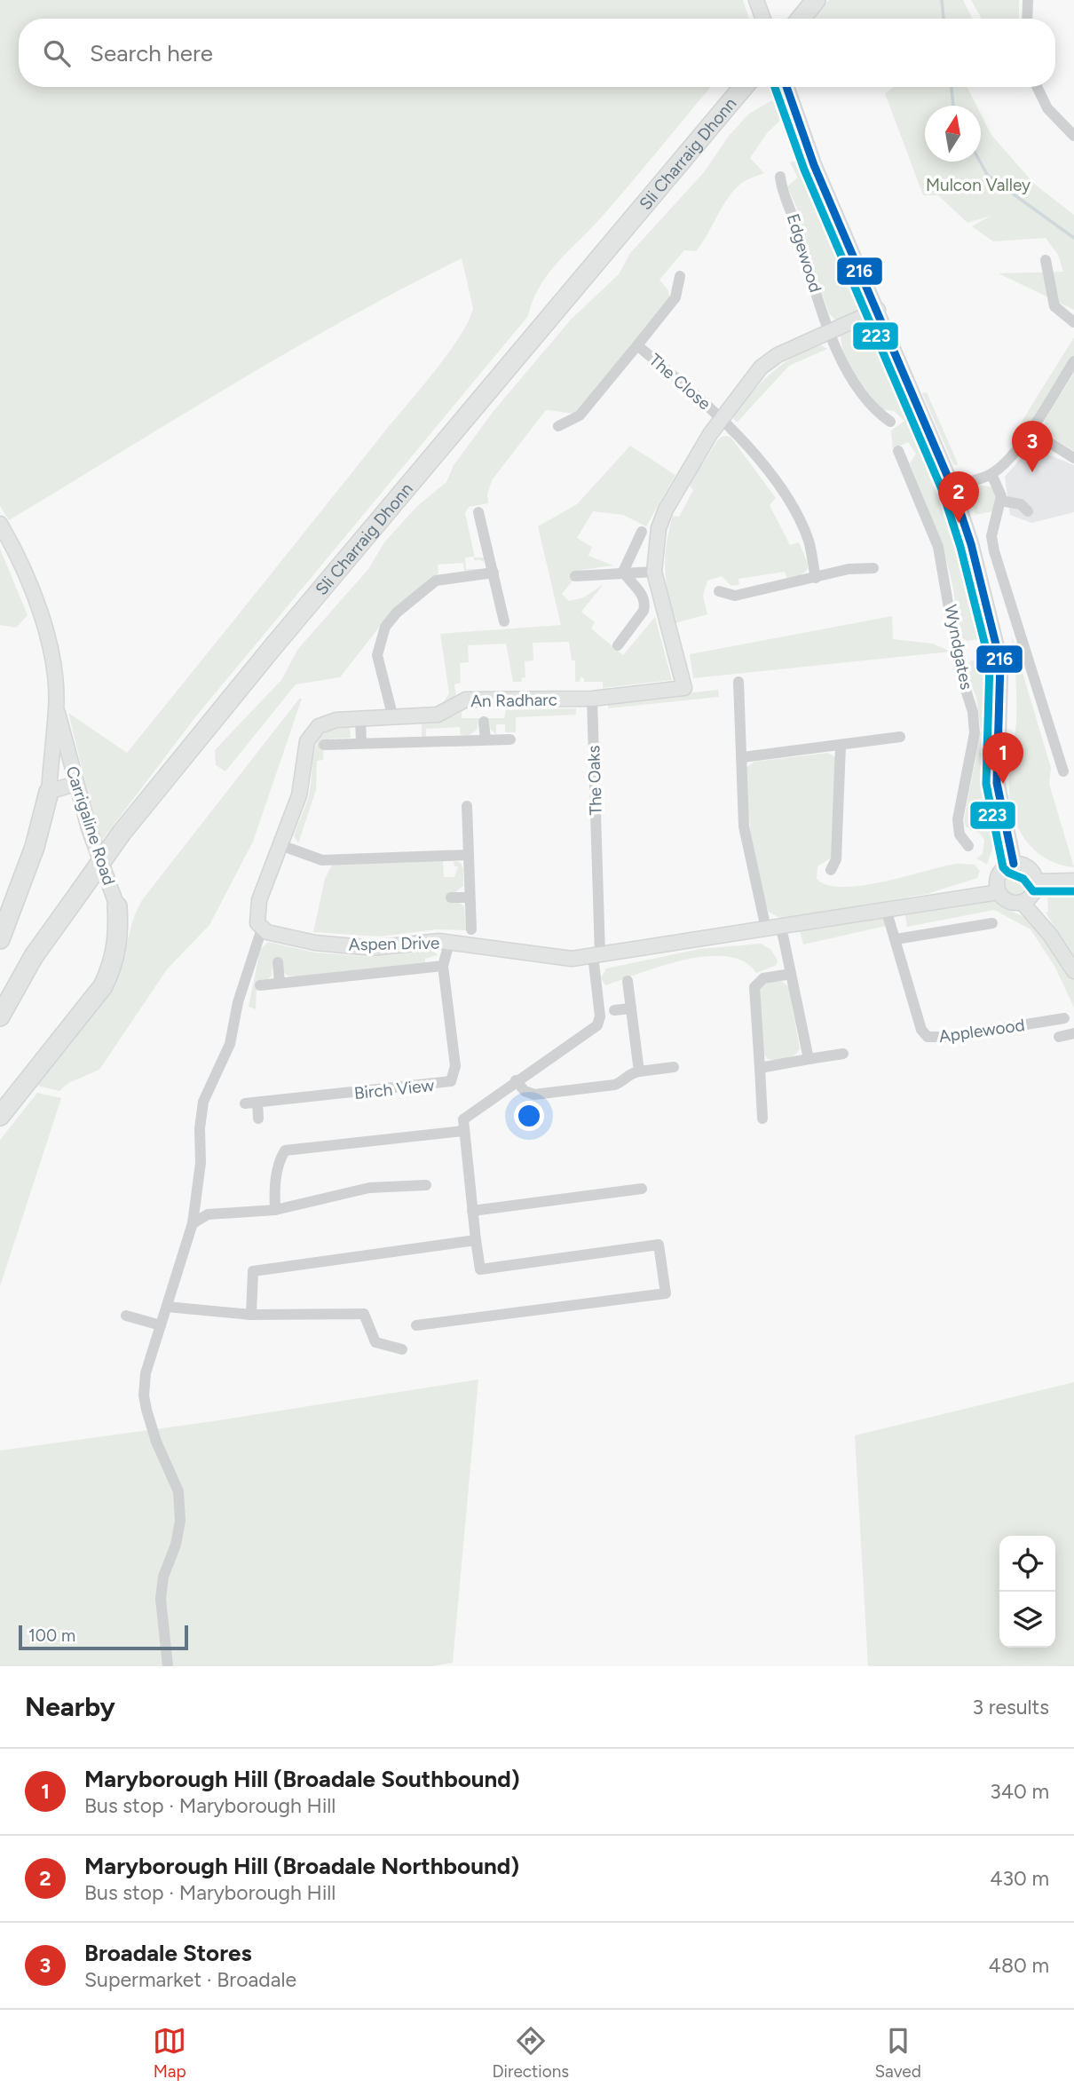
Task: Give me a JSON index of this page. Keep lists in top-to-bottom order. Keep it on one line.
{"streets":{"highway":["Sli Charraig Dhonn"],"street":["Edgewood","The Close","Wyndgates","An Radharc","The Oaks","Carrigaline Road","Aspen Drive","Applewood","Birch View"]},"crossings":[["An Radharc","The Oaks"],["The Oaks","Aspen Drive"],["Aspen Drive","Applewood"],["Aspen Drive","Birch View"]],"parks":["Mulcon Valley"],"lines":["transit line 216","transit line 223"],"scale_bar":"100 m","north":"top","page":{"search":"Search here","pins":["3","2","1"],"scale":"100 m","heading":["Nearby","3 results"],"list":[{"mark":"1","name":"Maryborough Hill (Broadale Southbound)","note":"Bus stop · Maryborough Hill","value":"340 m"},{"mark":"2","name":"Maryborough Hill (Broadale Northbound)","note":"Bus stop · Maryborough Hill","value":"430 m"},{"mark":"3","name":"Broadale Stores","note":"Supermarket · Broadale","value":"480 m"}],"nav":["Map","Directions","Saved"]}}
